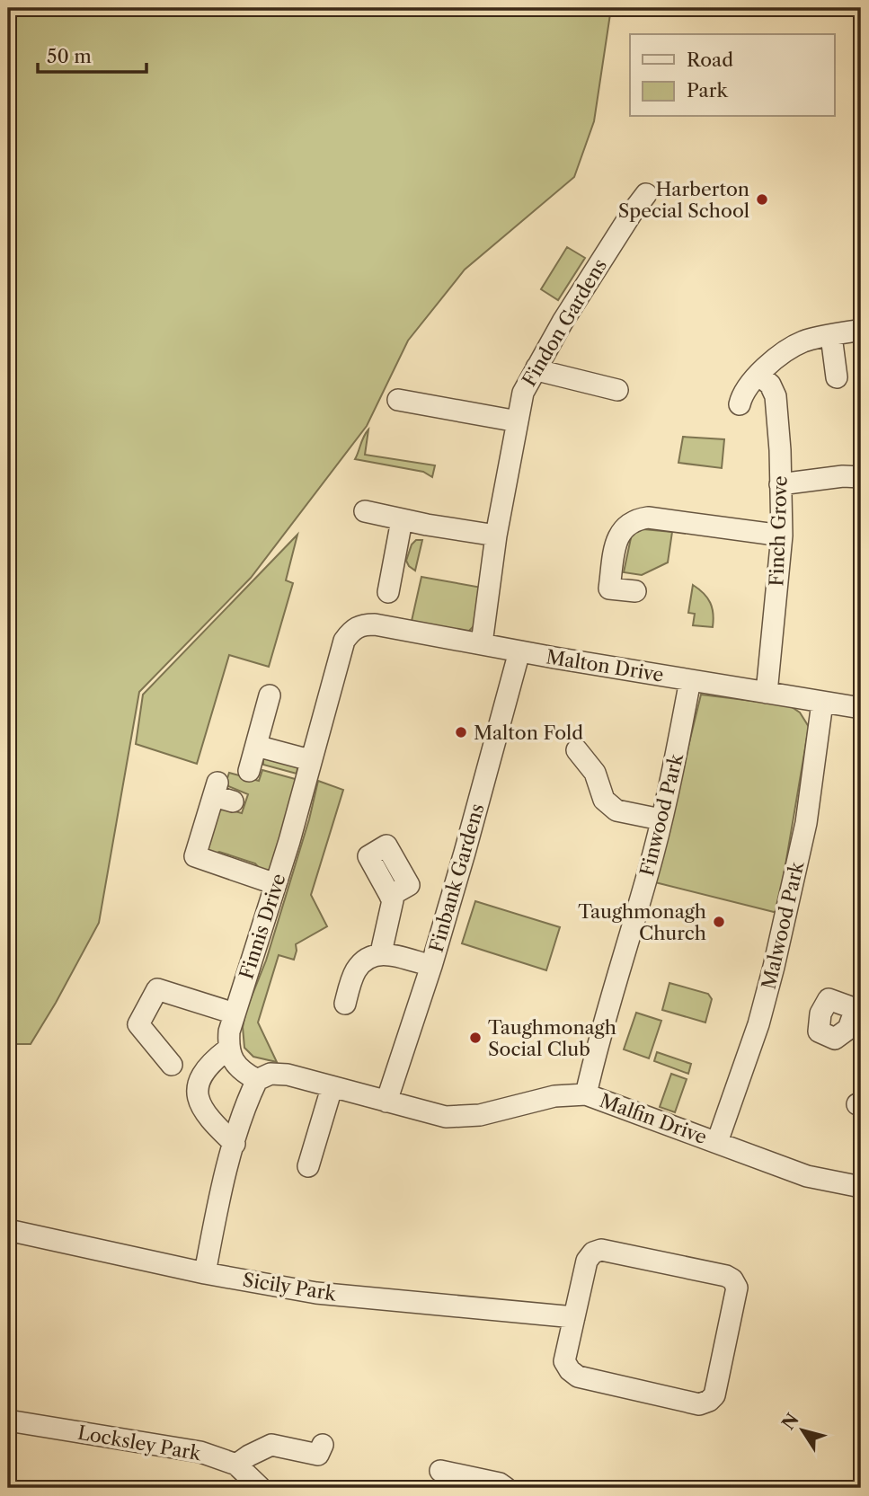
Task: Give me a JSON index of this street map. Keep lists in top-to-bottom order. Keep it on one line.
{"streets":{"street":["Findon Gardens","Finch Grove","Malton Drive","Finwood Park","Finbank Gardens","Malwood Park","Finnis Drive","Malfin Drive","Sicily Park","Locksley Park"]},"crossings":[["Findon Gardens","Malton Drive"],["Finch Grove","Malton Drive"],["Malton Drive","Finwood Park"],["Malton Drive","Finbank Gardens"],["Malton Drive","Malwood Park"],["Malton Drive","Finnis Drive"],["Finwood Park","Malfin Drive"],["Finbank Gardens","Malfin Drive"],["Malwood Park","Malfin Drive"]],"places":["Harberton Special School","Malton Fold","Taughmonagh Church","Taughmonagh Social Club"],"legend":["Road","Park"],"scale_bar":"50 m","north":"top left"}
